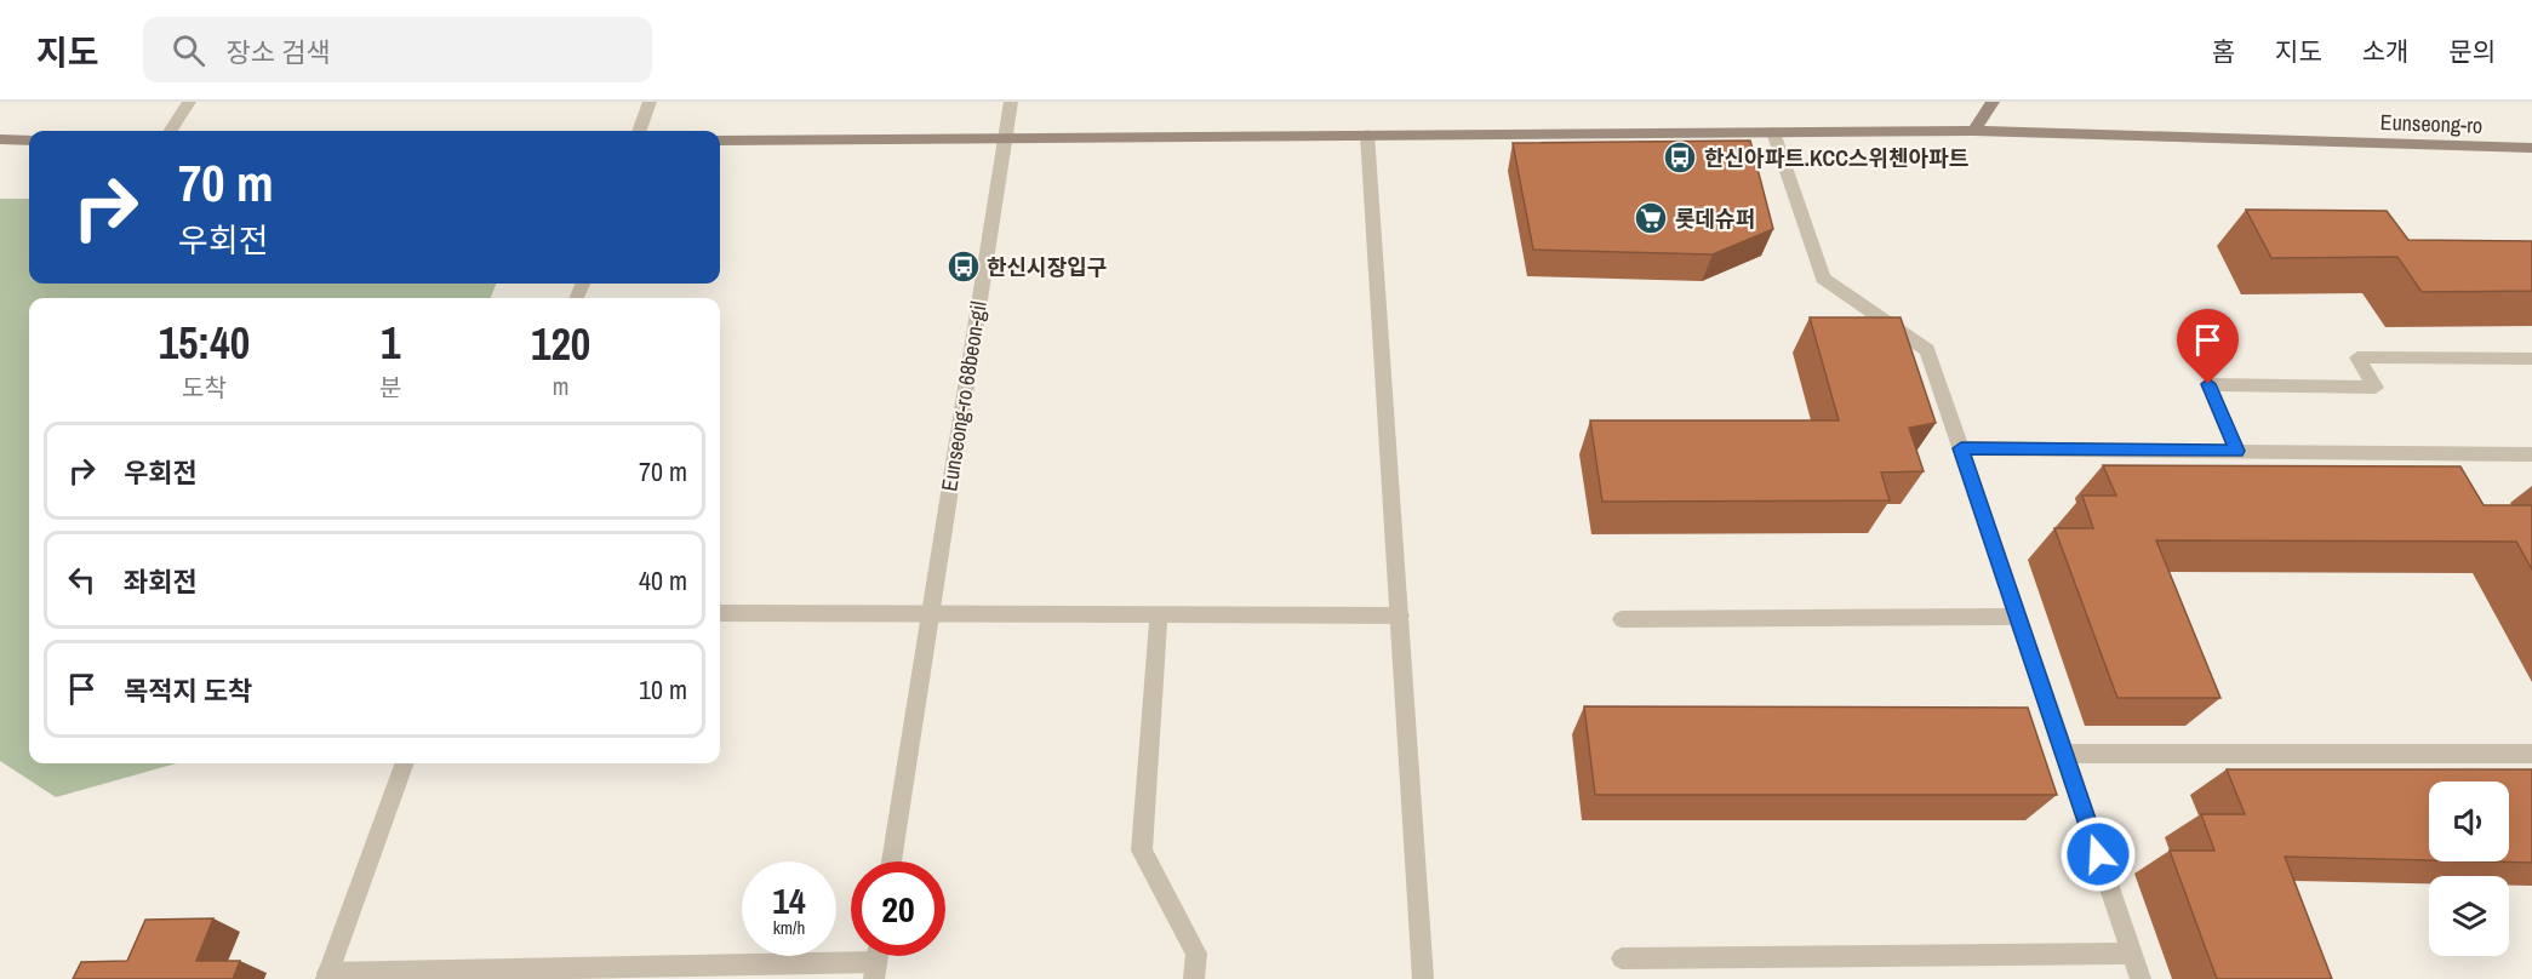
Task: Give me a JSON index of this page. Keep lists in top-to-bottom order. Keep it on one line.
{"streets":{"street":["Eunseong-ro","Eunseong-ro 68beon-gil"]},"crossings":[["Eunseong-ro","Eunseong-ro 68beon-gil"]],"places":{"bus stop":["한신아파트.KCC스위첸아파트","한신시장입구"],"supermarket":["롯데슈퍼"]},"page":{"header":"지도","search":"장소 검색","nav":["홈","지도","소개","문의"],"turn":["70 m","우회전"],"eta":["15:40","도착","1","분","120","m"],"list":[{"name":"우회전","value":"70 m"},{"name":"좌회전","value":"40 m"},{"name":"목적지 도착","value":"10 m"}],"speed":"14 km/h","limit":"20"}}
